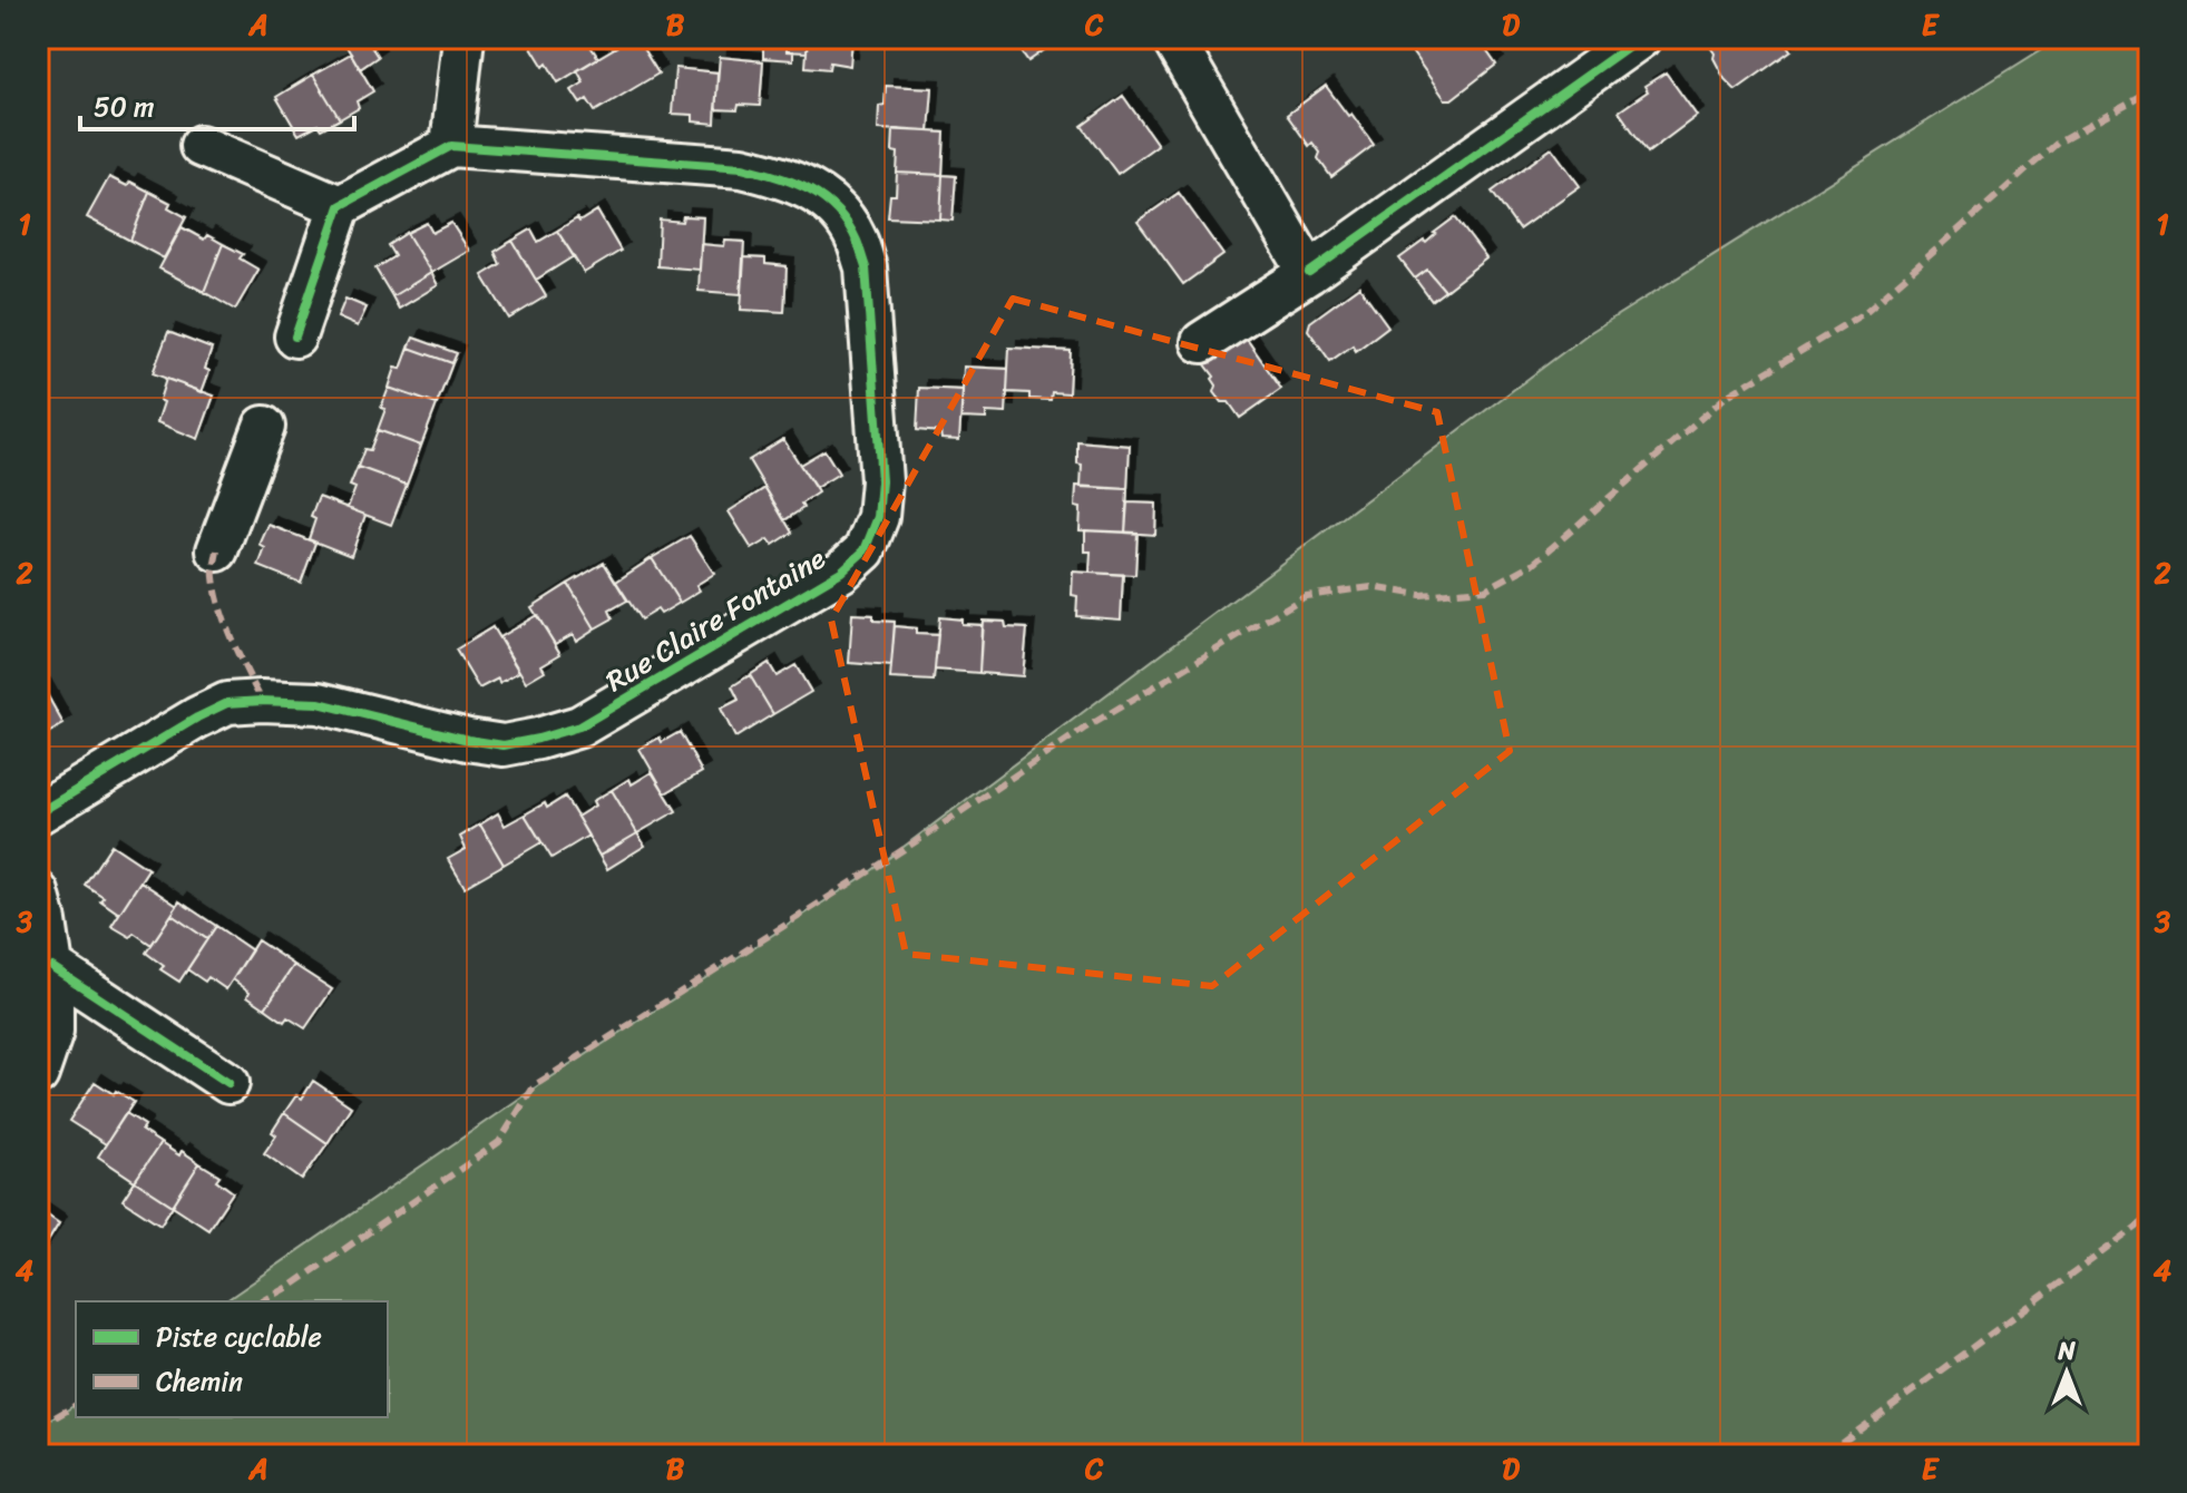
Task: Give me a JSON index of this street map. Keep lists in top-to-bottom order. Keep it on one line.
{"streets":{"street":["Rue Claire Fontaine"]},"legend":["Piste cyclable","Chemin"],"scale_bar":"50 m","north":"top","grid":{"columns":["A","B","C","D","E"],"rows":["1","2","3","4"]}}
